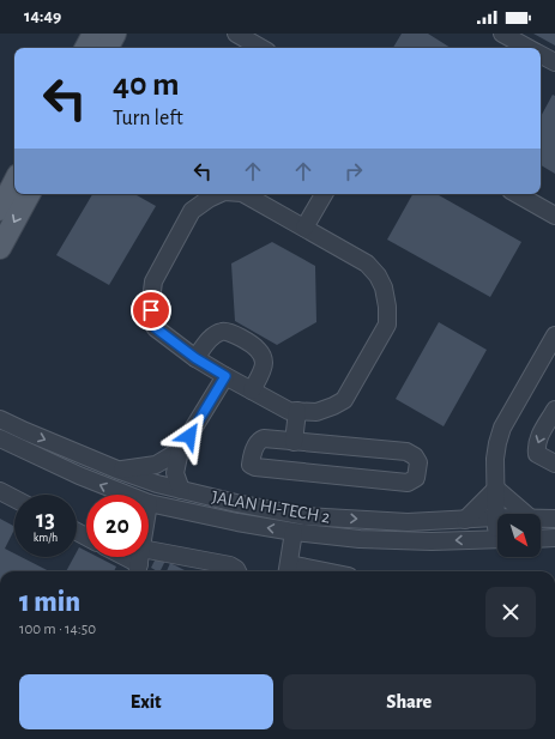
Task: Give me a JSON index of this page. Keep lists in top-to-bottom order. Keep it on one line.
{"streets":{"street":["JALAN HI-TECH 2"]},"north":"bottom right","page":{"status":"14:49","turn":["40 m","Turn left"],"speed":"13 km/h","limit":"20","heading":["1 min","100 m · 14:50"],"buttons":["Exit","Share"]}}
